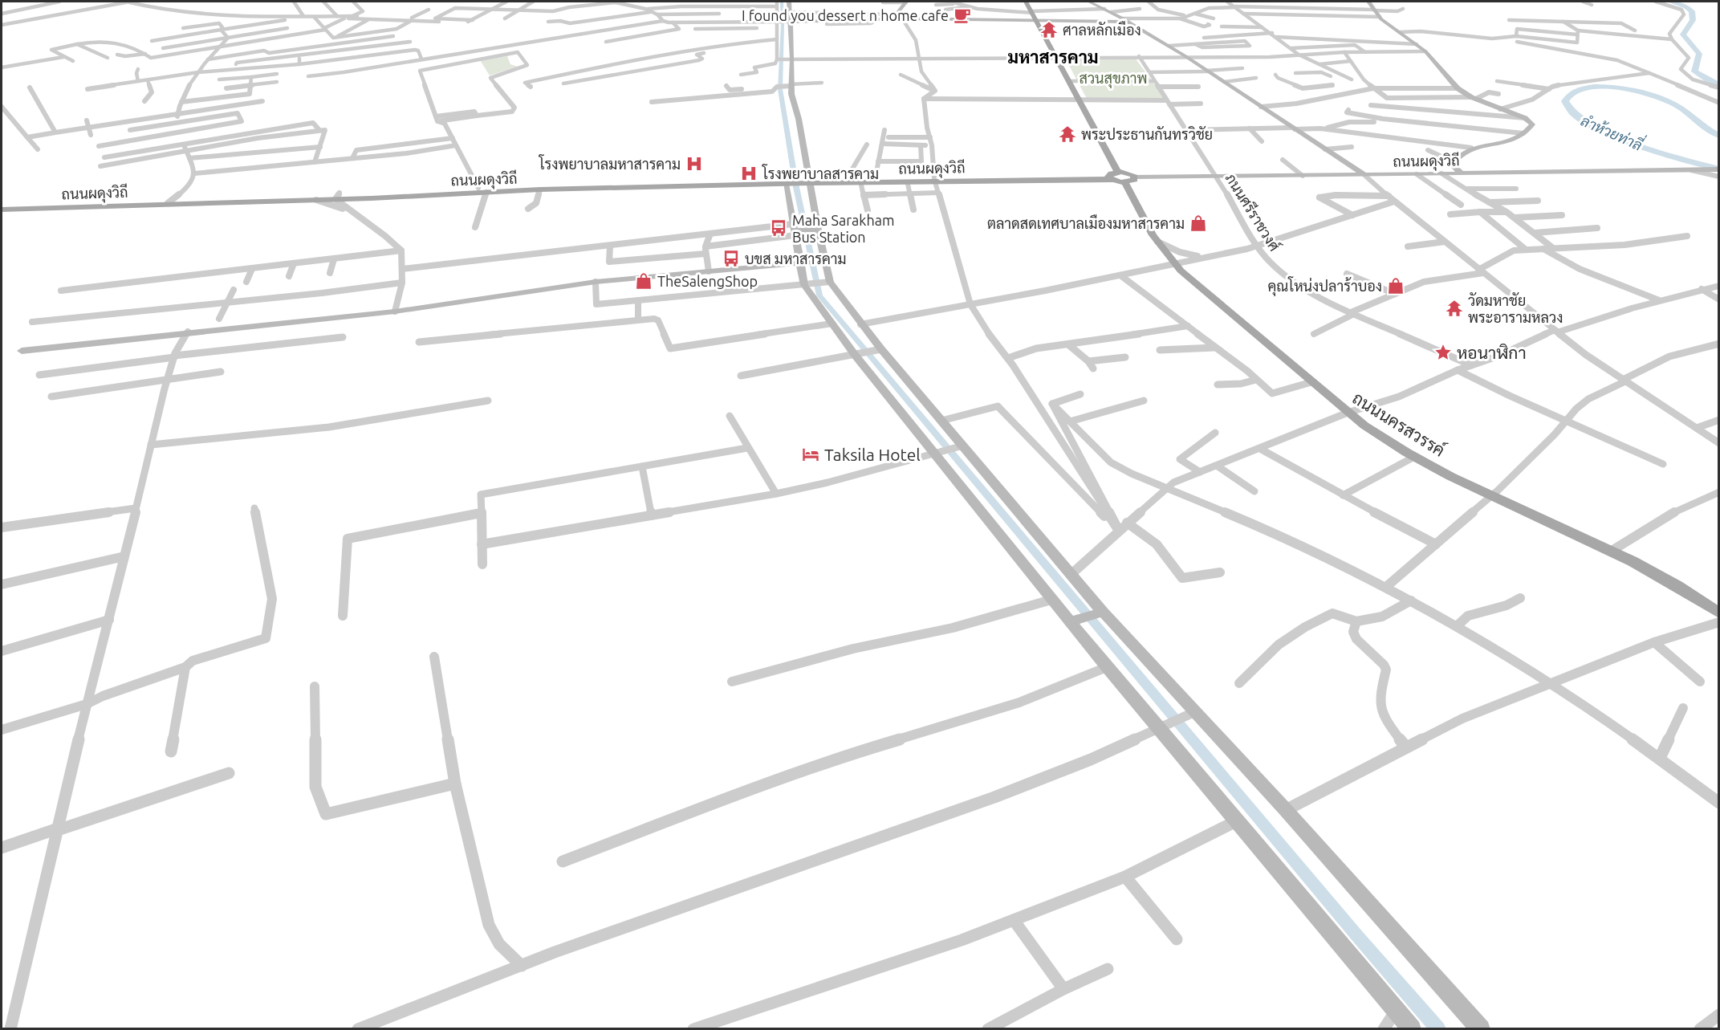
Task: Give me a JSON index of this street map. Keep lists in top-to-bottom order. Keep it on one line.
{"streets":{"main road":["ถนนผดุงวิถี","ถนนนครสวรรค์"],"street":["ภนนศรีราชวงศ์"]},"crossings":[["ถนนผดุงวิถี","ภนนศรีราชวงศ์"],["ถนนผดุงวิถี","ถนนนครสวรรค์"]],"districts":["มหาสารคาม"],"water":["ลำห้วยท่าลี่"],"parks":["สวนสุขภาพ"],"places":{"cafe":["I found you dessert n home cafe"],"temple":["ศาลหลักเมือง","พระประธานกันทรวิชัย","วัดมหาชัย พระอารามหลวง"],"hospital":["โรงพยาบาลมหาสารคาม","โรงพยาบาลสารคาม"],"shop":["ตลาดสดเทศบาลเมืองมหาสารคาม","TheSalengShop","คุณโหน่งปลาร้าบอง"],"bus stop":["Maha Sarakham Bus Station","บขส มหาสารคาม"],"place":["หอนาฬิกา"],"hotel":["Taksila Hotel"]}}
